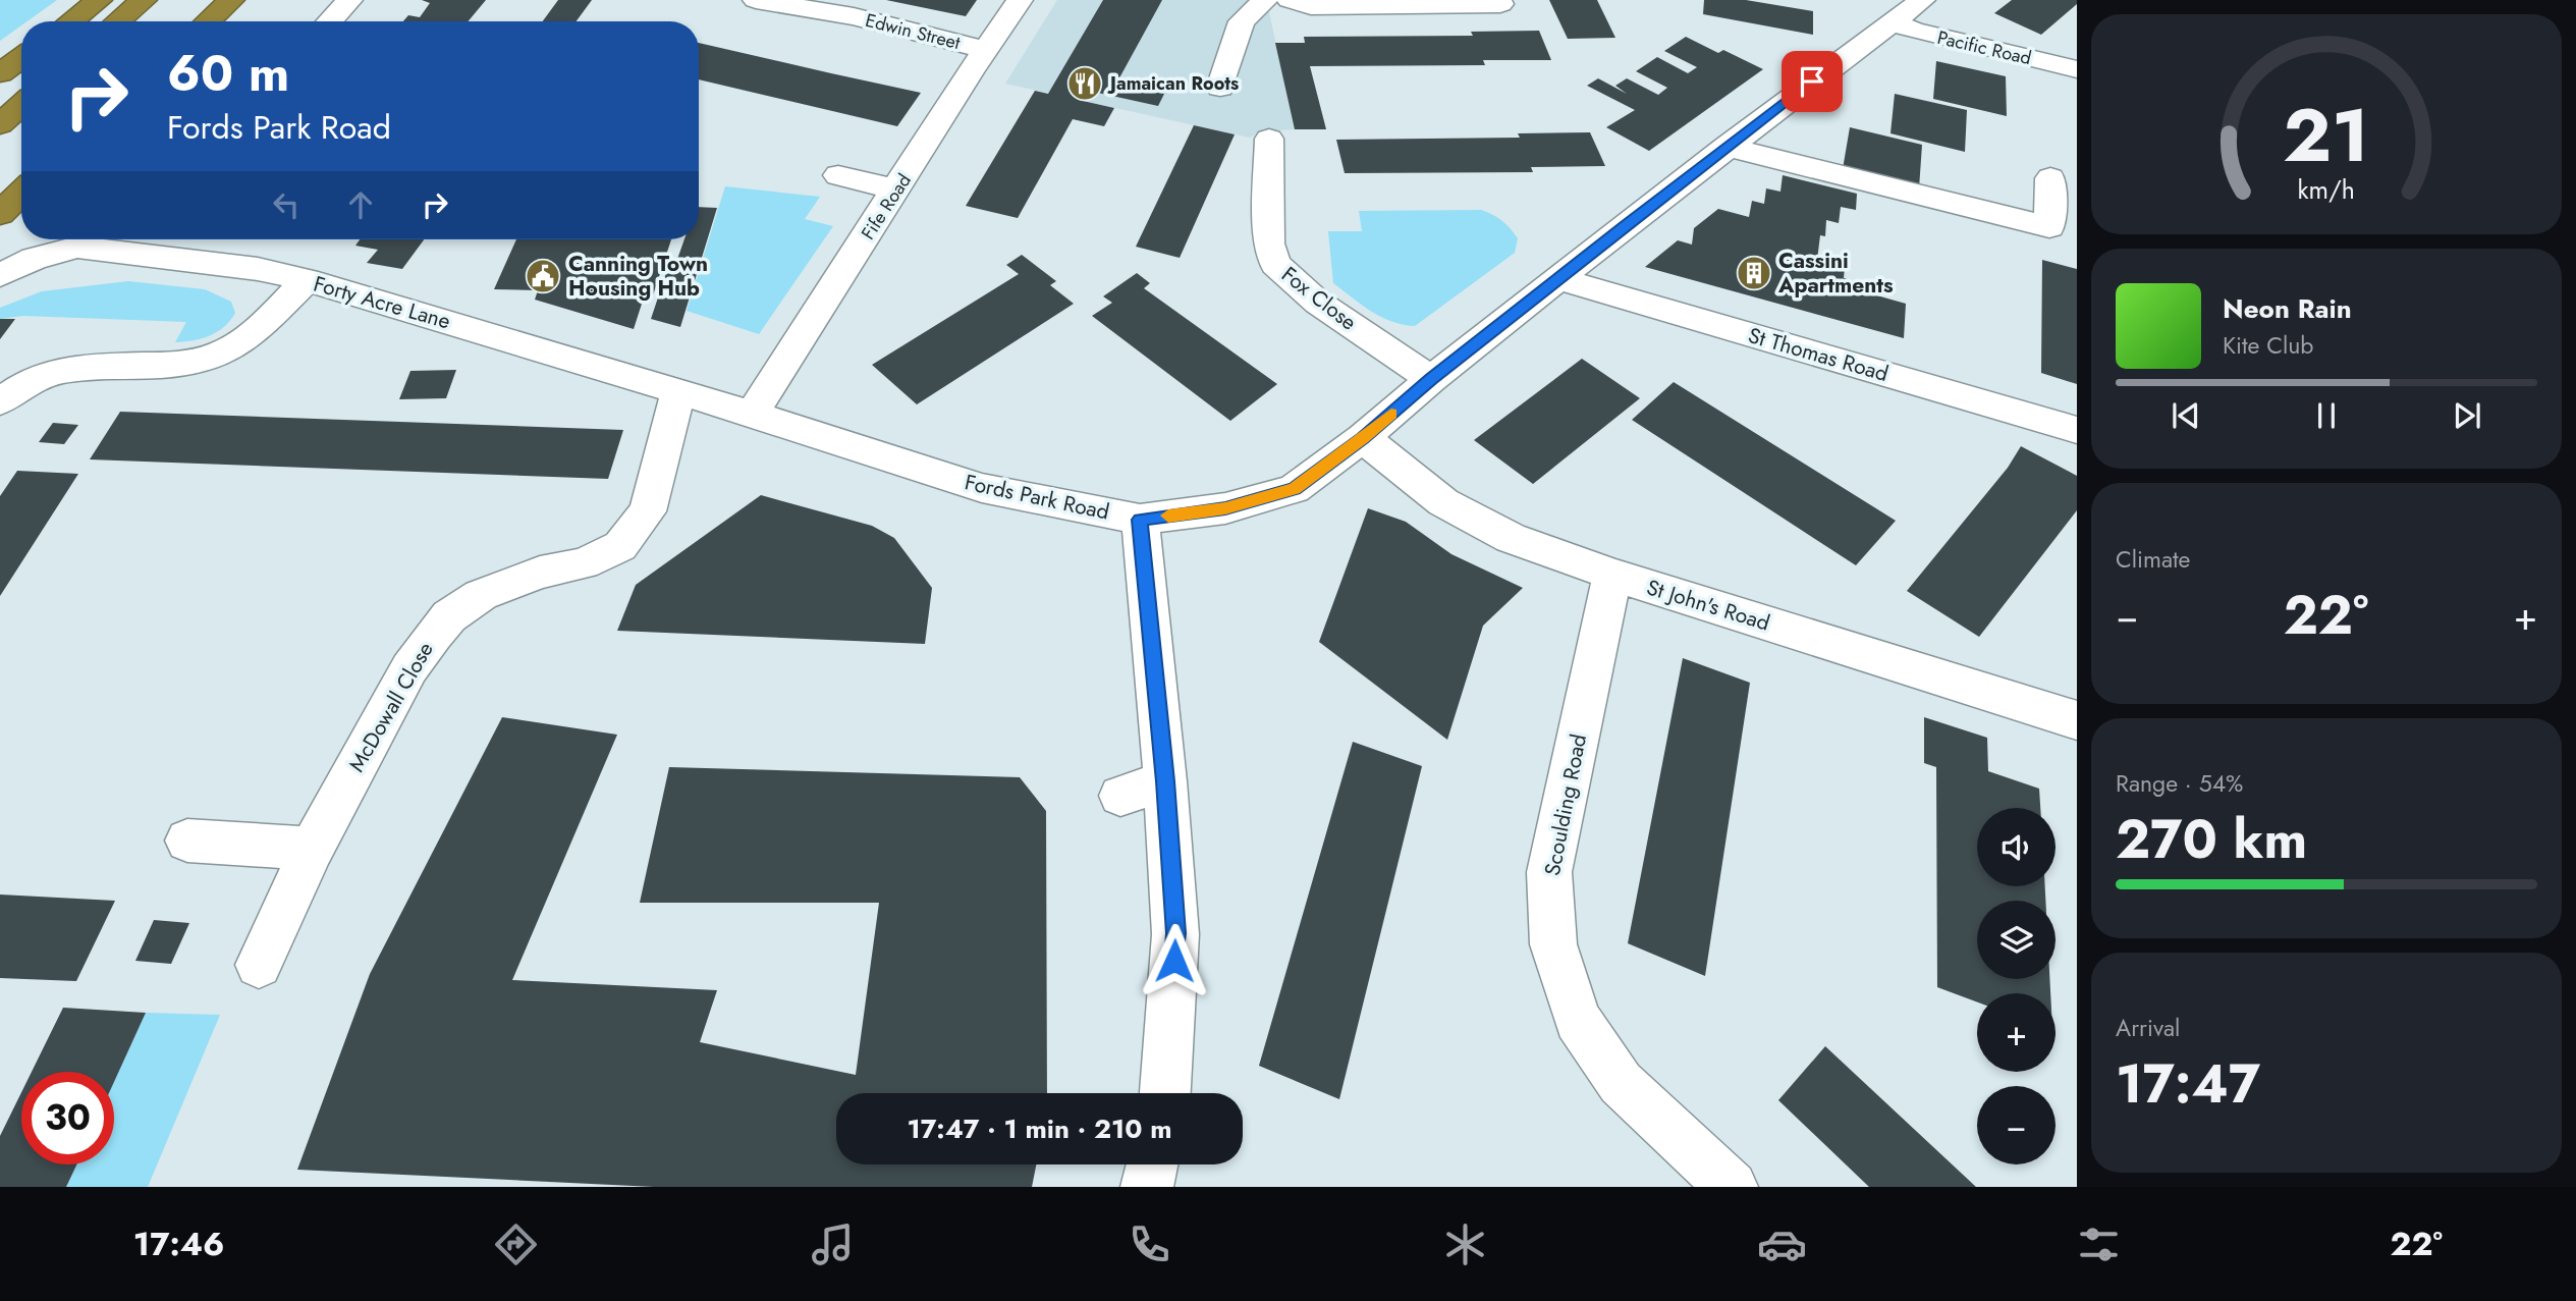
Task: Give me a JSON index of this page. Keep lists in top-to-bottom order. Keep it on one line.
{"streets":{"street":["Edwin Street","Pacific Road","Fife Road","Fox Close","Forty Acre Lane","St Thomas Road","Fords Park Road","St John's Road","McDowall Close","Scoulding Road"]},"crossings":[["Edwin Street","Fife Road"],["Pacific Road","Fords Park Road"],["Fife Road","Fords Park Road"],["Fox Close","Fords Park Road"],["Forty Acre Lane","Fords Park Road"],["Forty Acre Lane","McDowall Close"],["St Thomas Road","Fords Park Road"],["Fords Park Road","St John's Road"],["Fords Park Road","McDowall Close"],["St John's Road","Scoulding Road"]],"places":{"restaurant":["Jamaican Roots"],"building":["Cassini Apartments"],"public building":["Canning Town Housing Hub"]},"page":{"turn":["60 m","Fords Park Road"],"song":["Neon Rain","Kite Club"],"tile":["Climate",["Range · 54%","270 km"],["Arrival","17:47"]],"heat":["−","22°","+"],"map_buttons":["+","−"],"limit":"30","trip":"17:47 · 1 min · 210 m","tabs":["17:46","22°"],"gauge":["21","km/h"]}}
